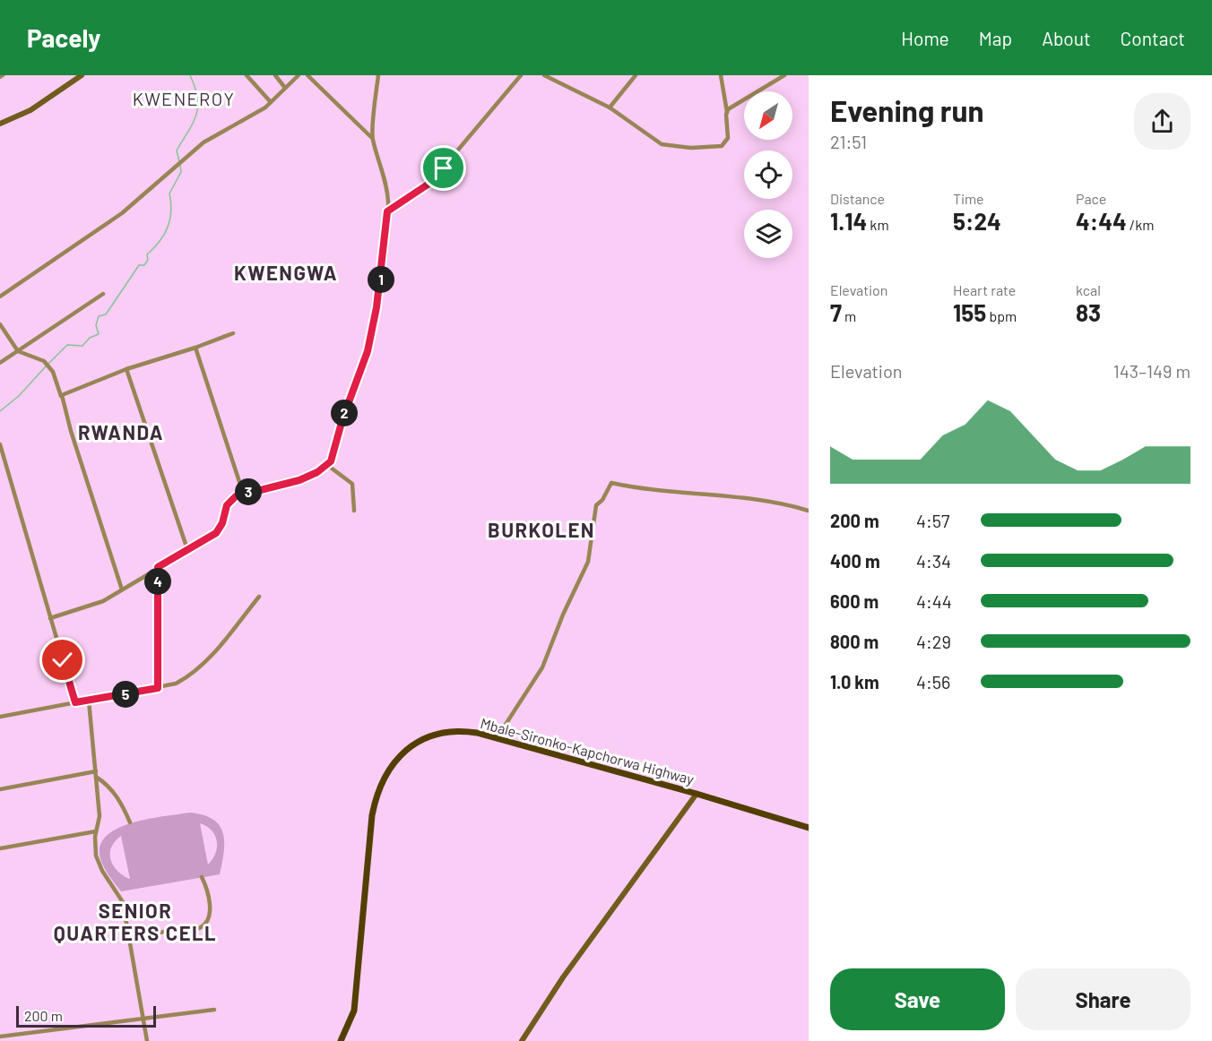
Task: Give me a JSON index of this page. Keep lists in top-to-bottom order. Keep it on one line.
{"streets":{"main road":["Mbale-Sironko-Kapchorwa Highway"]},"districts":["KWENEROY","KWENGWA","RWANDA","BURKOLEN","SENIOR QUARTERS CELL"],"scale_bar":"200 m","north":"bottom left","page":{"header":"Pacely","nav":["Home","Map","About","Contact"],"heading":["Evening run","21:51"],"stats":[["Distance","1.14 km"],["Time","5:24"],["Pace","4:44 /km"],["Elevation","7 m"],["Heart rate","155 bpm"],["kcal","83"]],"pins":["1","2","3","4","5"],"chart":["Elevation","143–149 m"],"list":[{"name":"200 m","note":"4:57"},{"name":"400 m","note":"4:34"},{"name":"600 m","note":"4:44"},{"name":"800 m","note":"4:29"},{"name":"1.0 km","note":"4:56"}],"buttons":["Save","Share"],"scale":"200 m"}}
